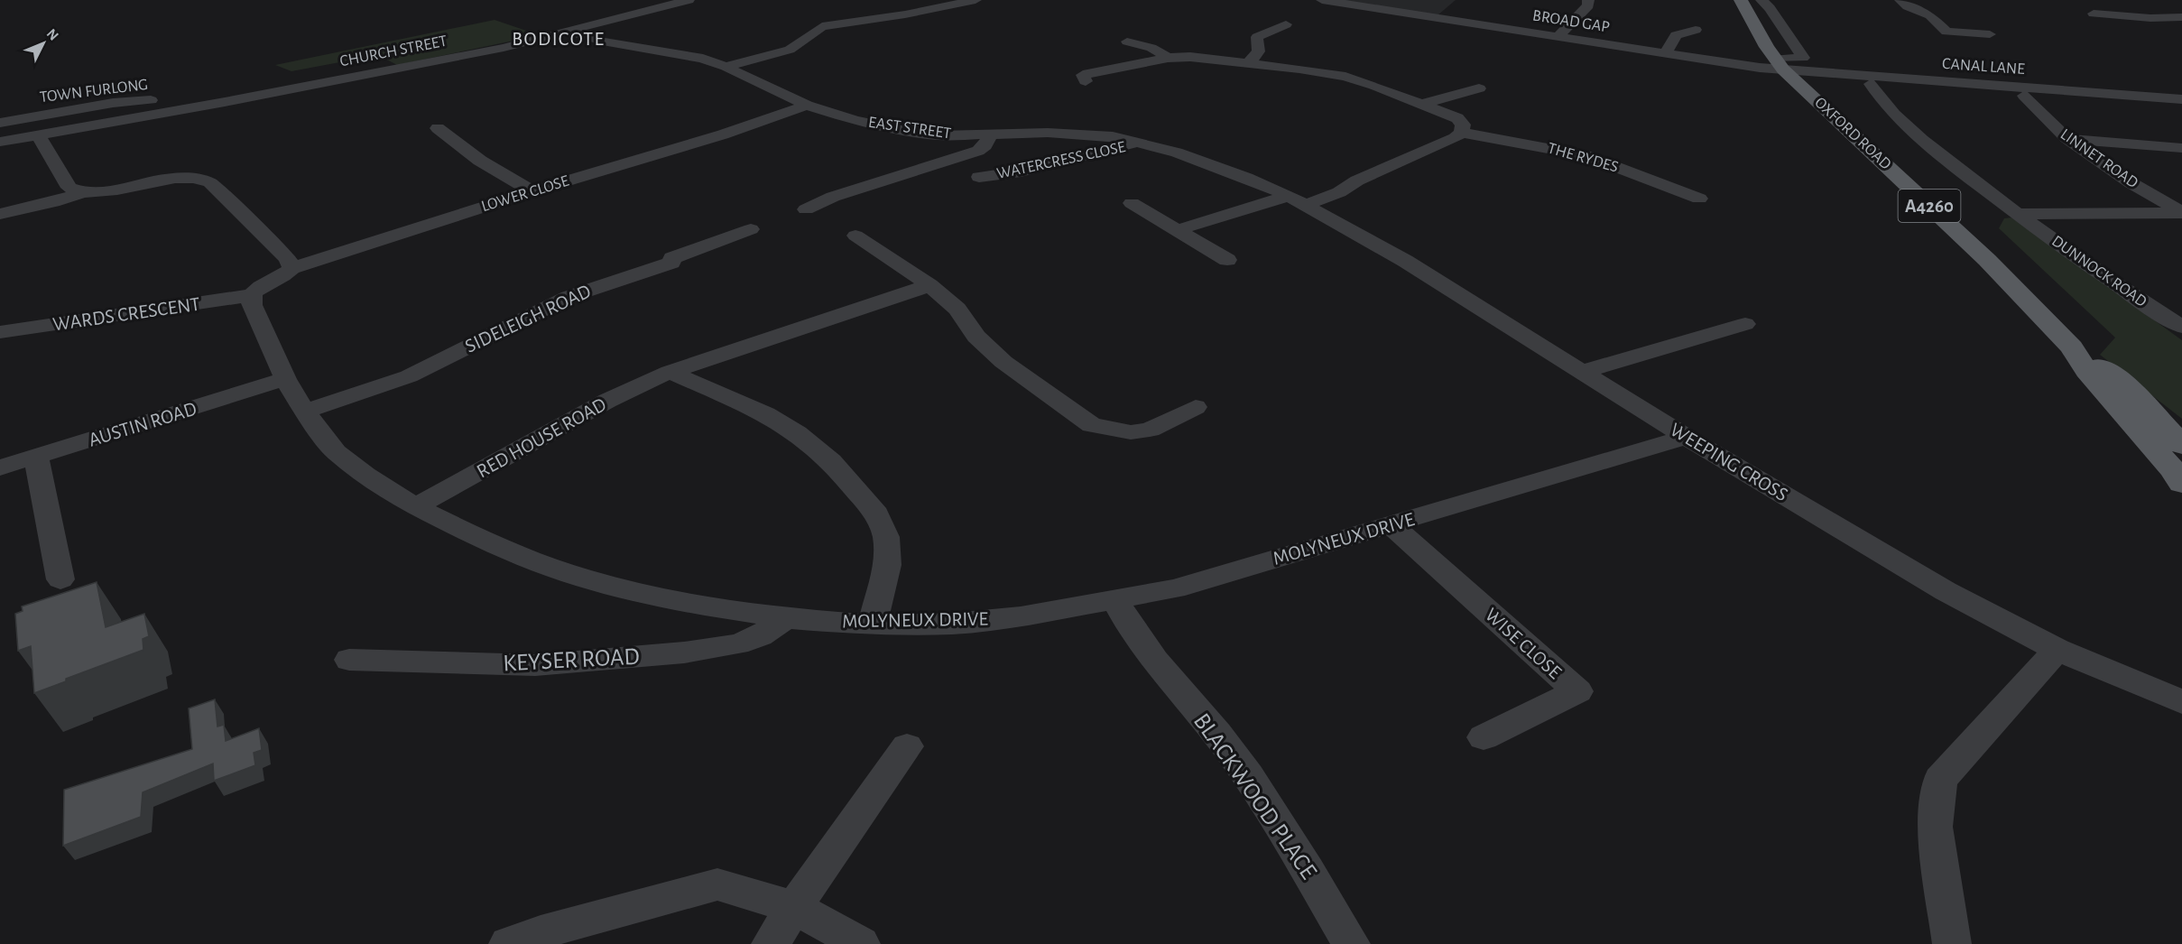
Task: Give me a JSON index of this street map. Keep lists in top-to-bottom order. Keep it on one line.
{"streets":{"main road":["OXFORD ROAD","A4260"],"street":["BROAD GAP","CHURCH STREET","CANAL LANE","TOWN FURLONG","EAST STREET","THE RYDES","LINNET ROAD","WATERCRESS CLOSE","LOWER CLOSE","DUNNOCK ROAD","WARDS CRESCENT","SIDELEIGH ROAD","AUSTIN ROAD","RED HOUSE ROAD","WEEPING CROSS","MOLYNEUX DRIVE","WISE CLOSE","KEYSER ROAD","BLACKWOOD PLACE"]},"crossings":[["BROAD GAP","CANAL LANE"],["BROAD GAP","OXFORD ROAD"],["CHURCH STREET","TOWN FURLONG"],["CHURCH STREET","EAST STREET"],["CANAL LANE","OXFORD ROAD"],["EAST STREET","WATERCRESS CLOSE"],["EAST STREET","LOWER CLOSE"],["EAST STREET","WEEPING CROSS"],["LINNET ROAD","DUNNOCK ROAD"],["LOWER CLOSE","WARDS CRESCENT"],["LOWER CLOSE","MOLYNEUX DRIVE"],["WARDS CRESCENT","MOLYNEUX DRIVE"],["SIDELEIGH ROAD","MOLYNEUX DRIVE"],["AUSTIN ROAD","MOLYNEUX DRIVE"],["RED HOUSE ROAD","MOLYNEUX DRIVE"],["WEEPING CROSS","MOLYNEUX DRIVE"],["MOLYNEUX DRIVE","WISE CLOSE"],["MOLYNEUX DRIVE","KEYSER ROAD"],["MOLYNEUX DRIVE","BLACKWOOD PLACE"]],"districts":["BODICOTE"],"north":"top right"}
